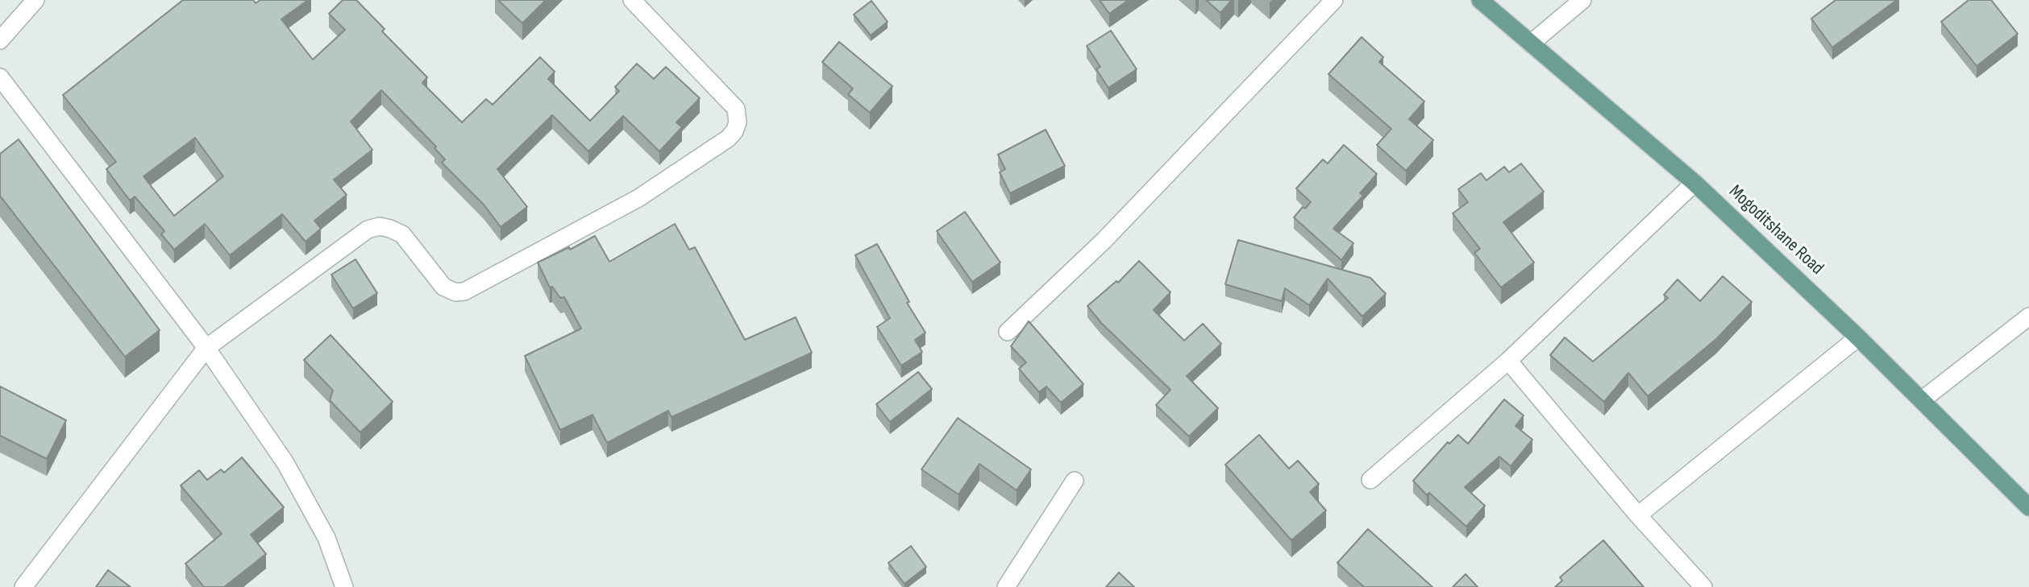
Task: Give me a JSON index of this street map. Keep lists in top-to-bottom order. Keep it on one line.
{"streets":{"main road":["Mogoditshane Road"]}}
